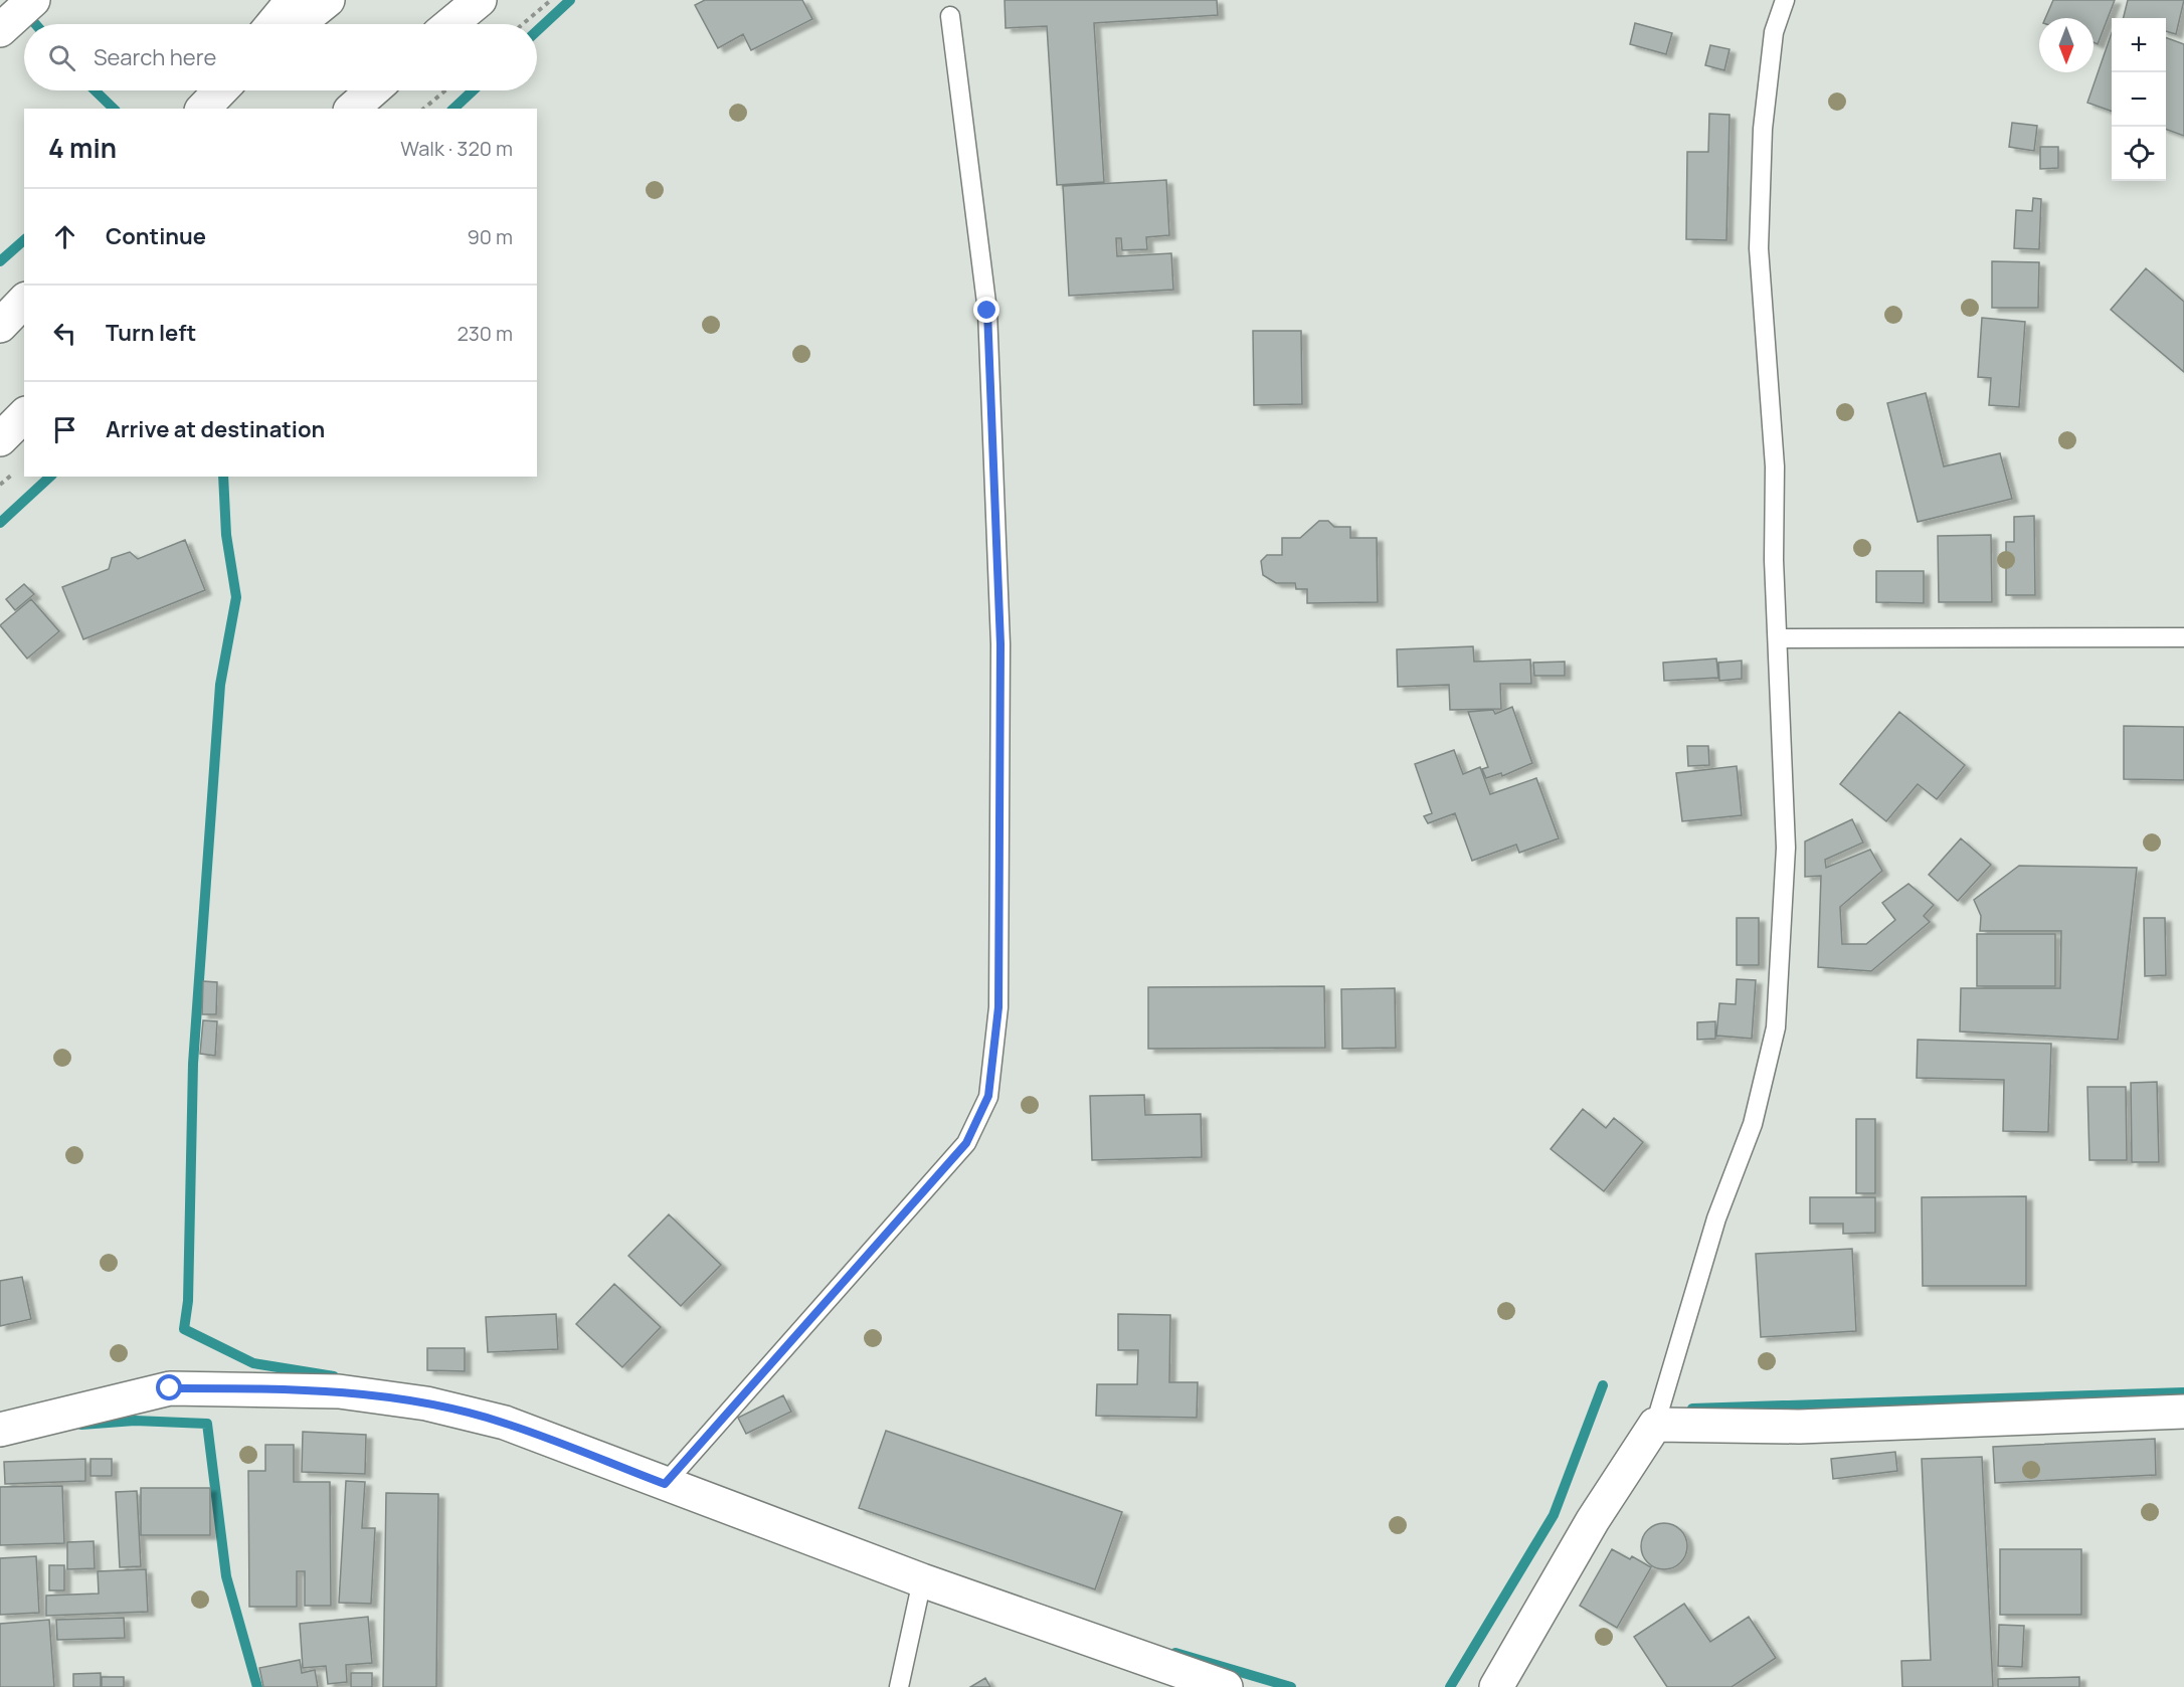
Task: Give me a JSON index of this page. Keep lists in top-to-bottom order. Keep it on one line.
{"north":"bottom","page":{"map_buttons":["+","−"],"search":"Search here","heading":["4 min","Walk · 320 m"],"list":[["Continue","90 m"],["Turn left","230 m"],"Arrive at destination"]}}
